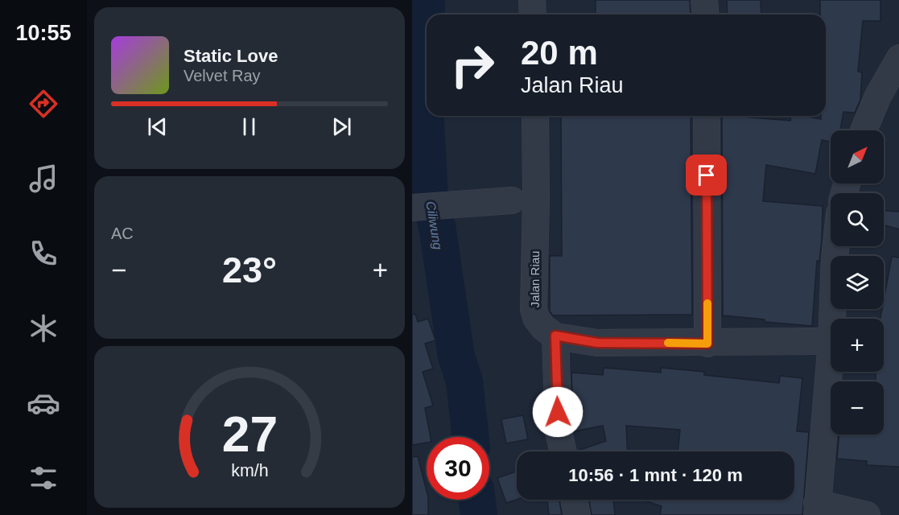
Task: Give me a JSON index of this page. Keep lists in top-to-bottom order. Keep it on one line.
{"streets":{"street":["Jalan Riau"]},"water":["Ciliwung"],"north":"top right","page":{"tabs":"10:55","turn":["20 m","Jalan Riau"],"song":["Static Love","Velvet Ray"],"map_buttons":["+","−"],"tile":"AC","heat":["−","23°","+"],"limit":"30","trip":"10:56 · 1 mnt · 120 m","gauge":["27","km/h"]}}
